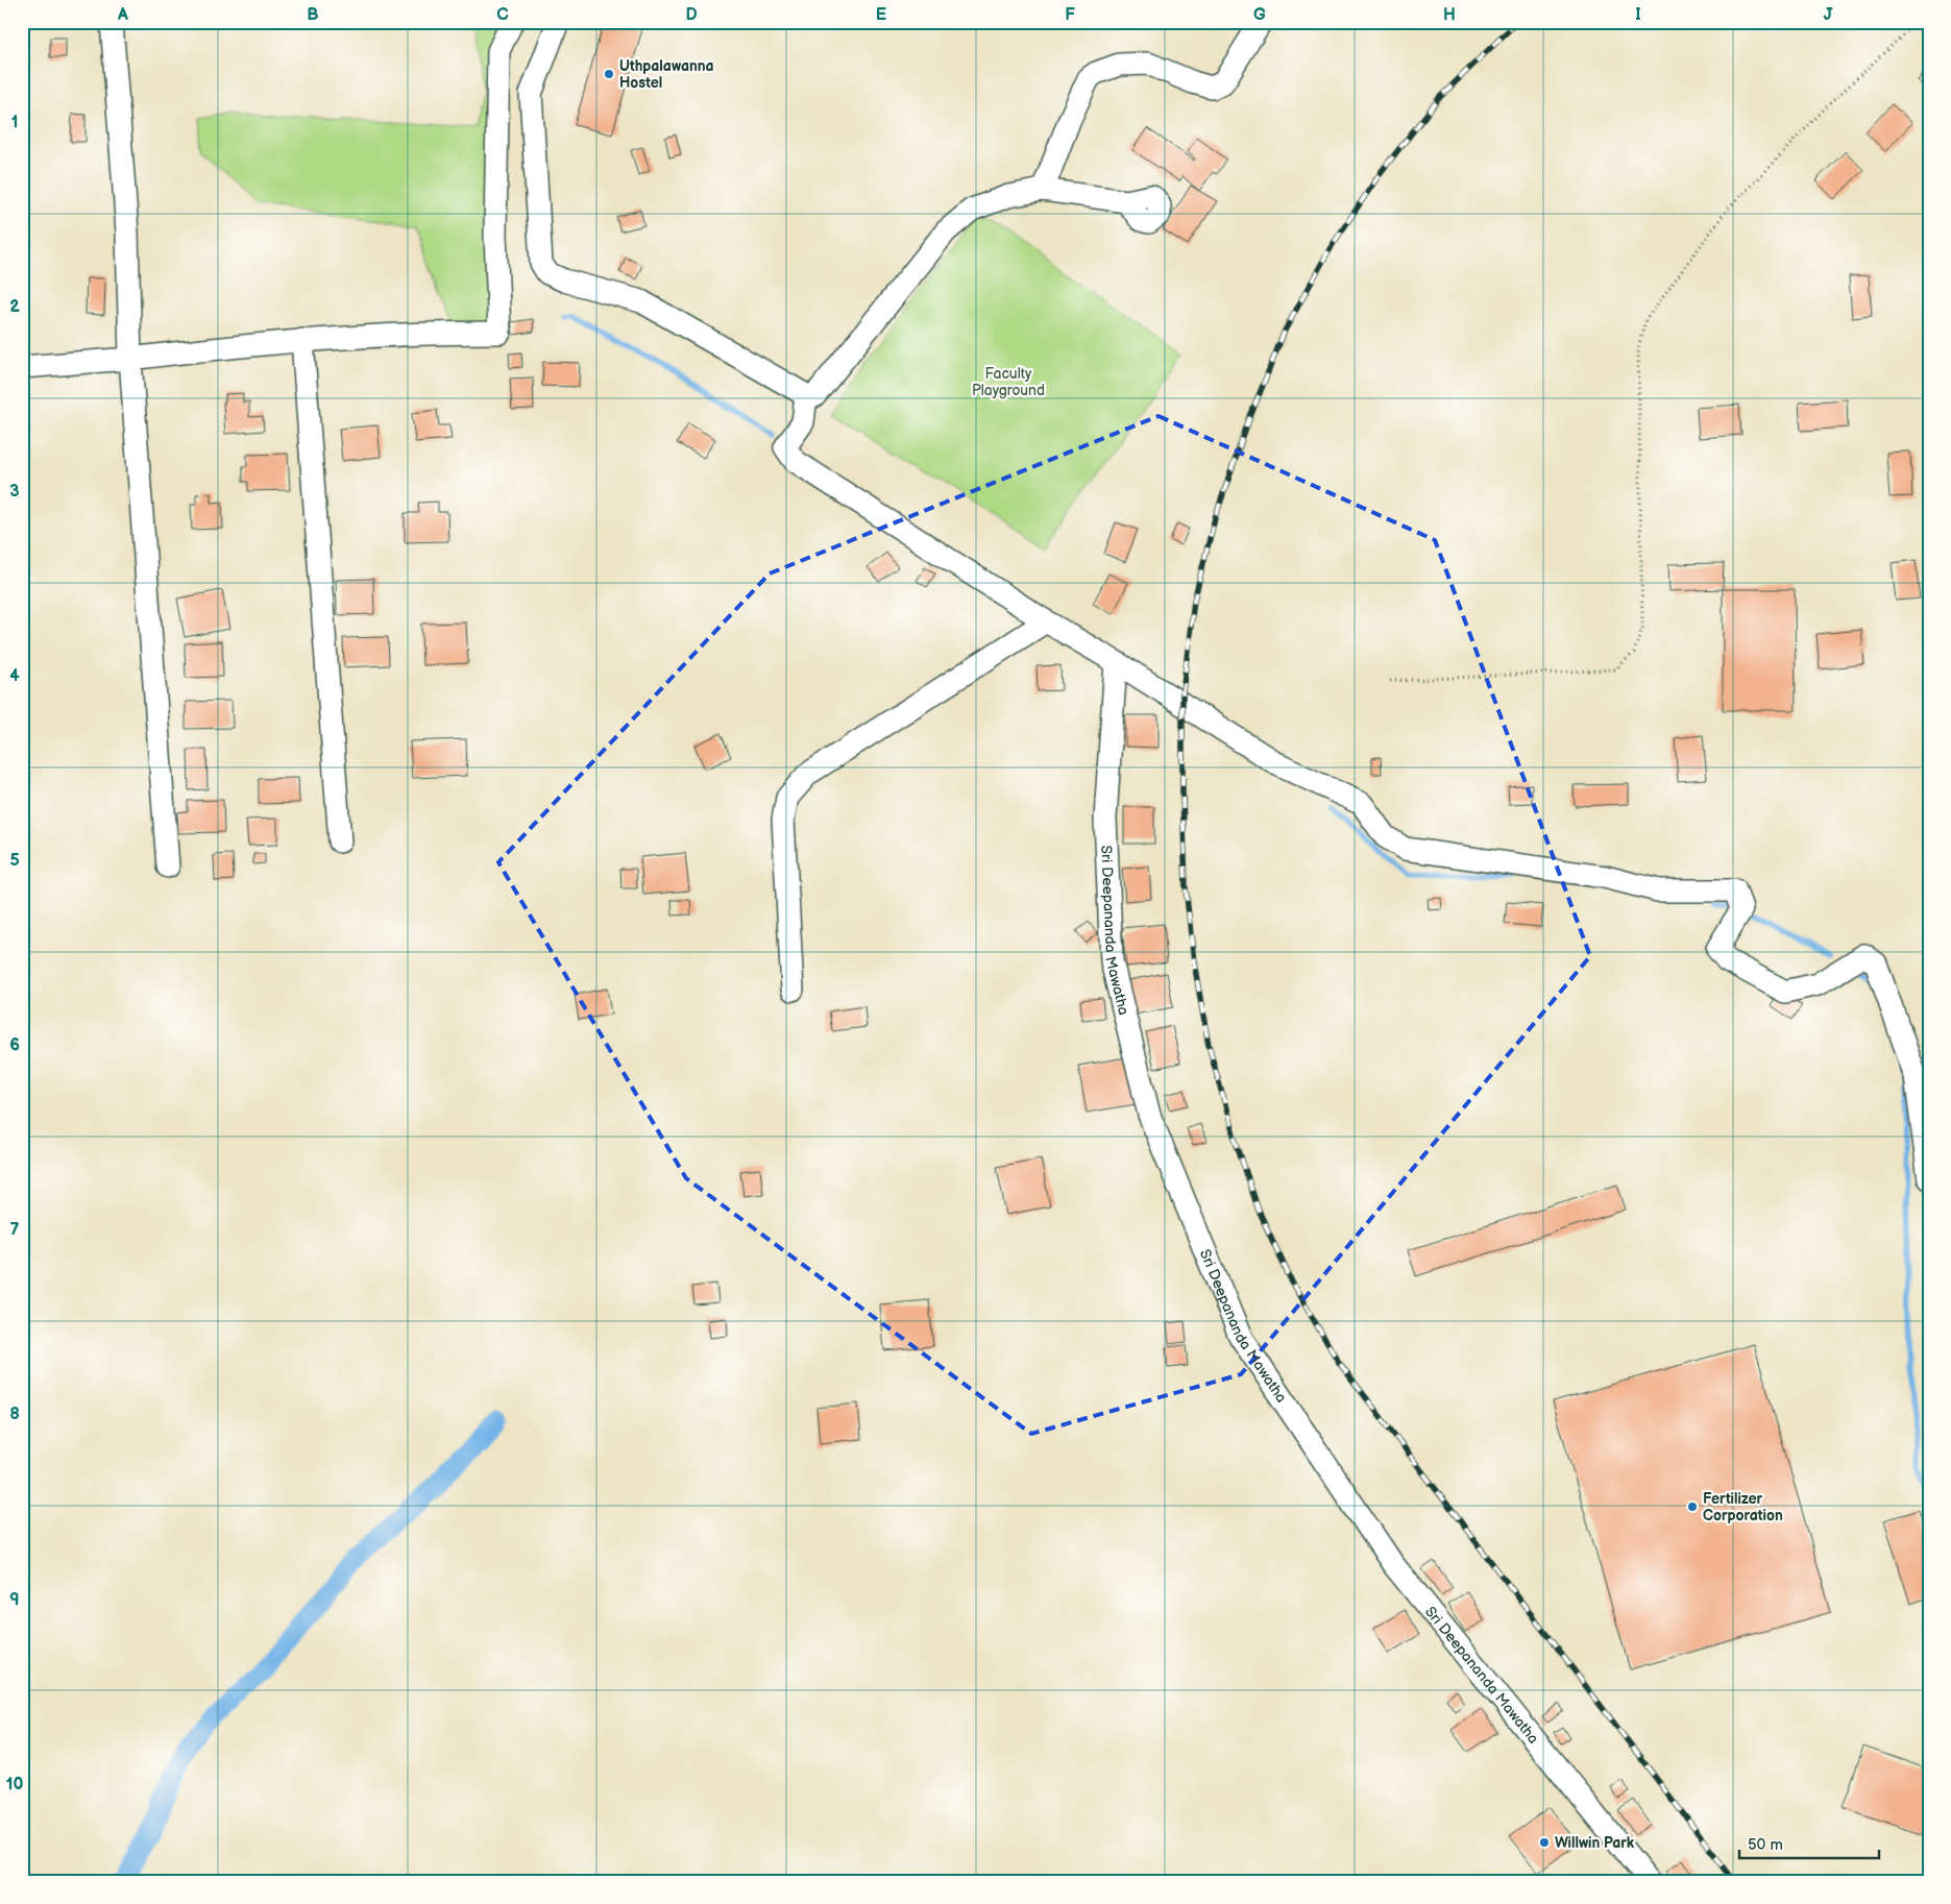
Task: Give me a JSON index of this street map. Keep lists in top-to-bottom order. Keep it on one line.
{"streets":{"street":["Sri Deepananda Mawatha"]},"parks":["Faculty Playground"],"places":["Uthpalawanna Hostel","Fertilizer Corporation","Willwin Park"],"scale_bar":"50 m","grid":{"columns":["A","B","C","D","E","F","G","H","I","J"],"rows":["1","2","3","4","5","6","7","8","9","10"]}}
